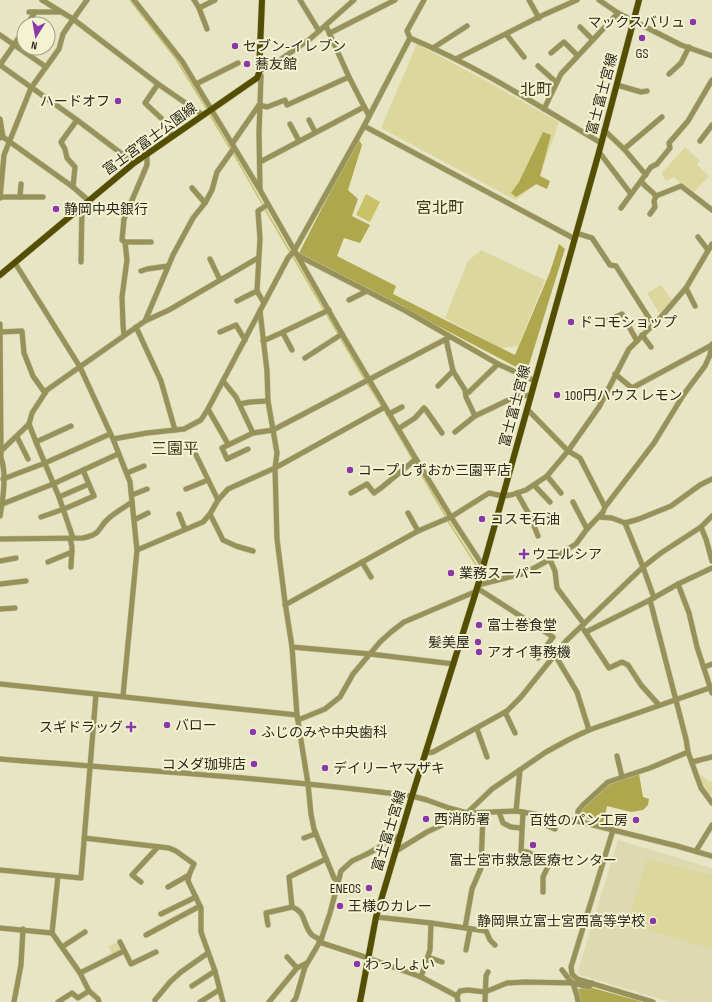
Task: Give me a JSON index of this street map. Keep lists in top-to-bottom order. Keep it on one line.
{"streets":{"main road":["富士富士宮線","富士宮富士公園線"]},"districts":["北町","宮北町","三園平"],"places":{"other":["マックスバリュ","GS","セブン-イレブン","蕎友館","ハードオフ","静岡中央銀行","ドコモショップ","100円ハウス レモン","コープしずおか三園平店","コスモ石油","業務スーパー","富士巻食堂","髪美屋","アオイ事務機","バロー","ふじのみや中央歯科","コメダ珈琲店","デイリーヤマザキ","西消防署","百姓のパン工房","富士宮市救急医療センター","ENEOS","王様のカレー","静岡県立富士宮西高等学校","わっしょい"],"health":["ウエルシア","スギドラッグ"]},"north":"bottom"}
